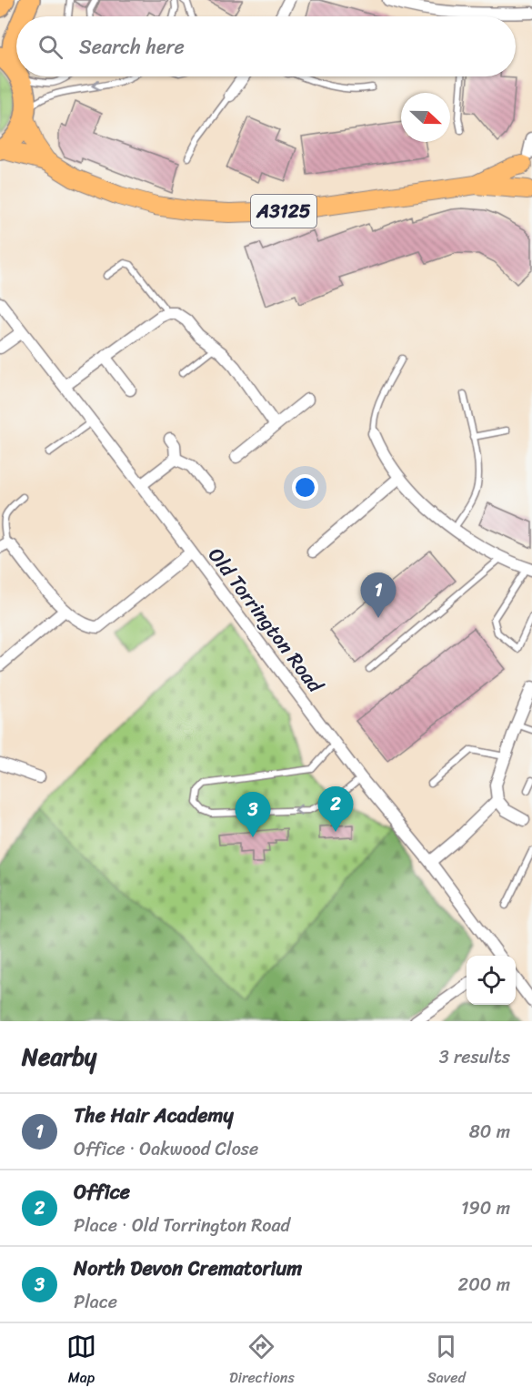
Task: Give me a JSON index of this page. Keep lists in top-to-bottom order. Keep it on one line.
{"streets":{"main road":["A3125"],"street":["Old Torrington Road"]},"north":"right","page":{"search":"Search here","pins":["1","2","3"],"heading":["Nearby","3 results"],"list":[{"mark":"1","name":"The Hair Academy","note":"Office · Oakwood Close","value":"80 m"},{"mark":"2","name":"Office","note":"Place · Old Torrington Road","value":"190 m"},{"mark":"3","name":"North Devon Crematorium","note":"Place","value":"200 m"}],"nav":["Map","Directions","Saved"]}}
